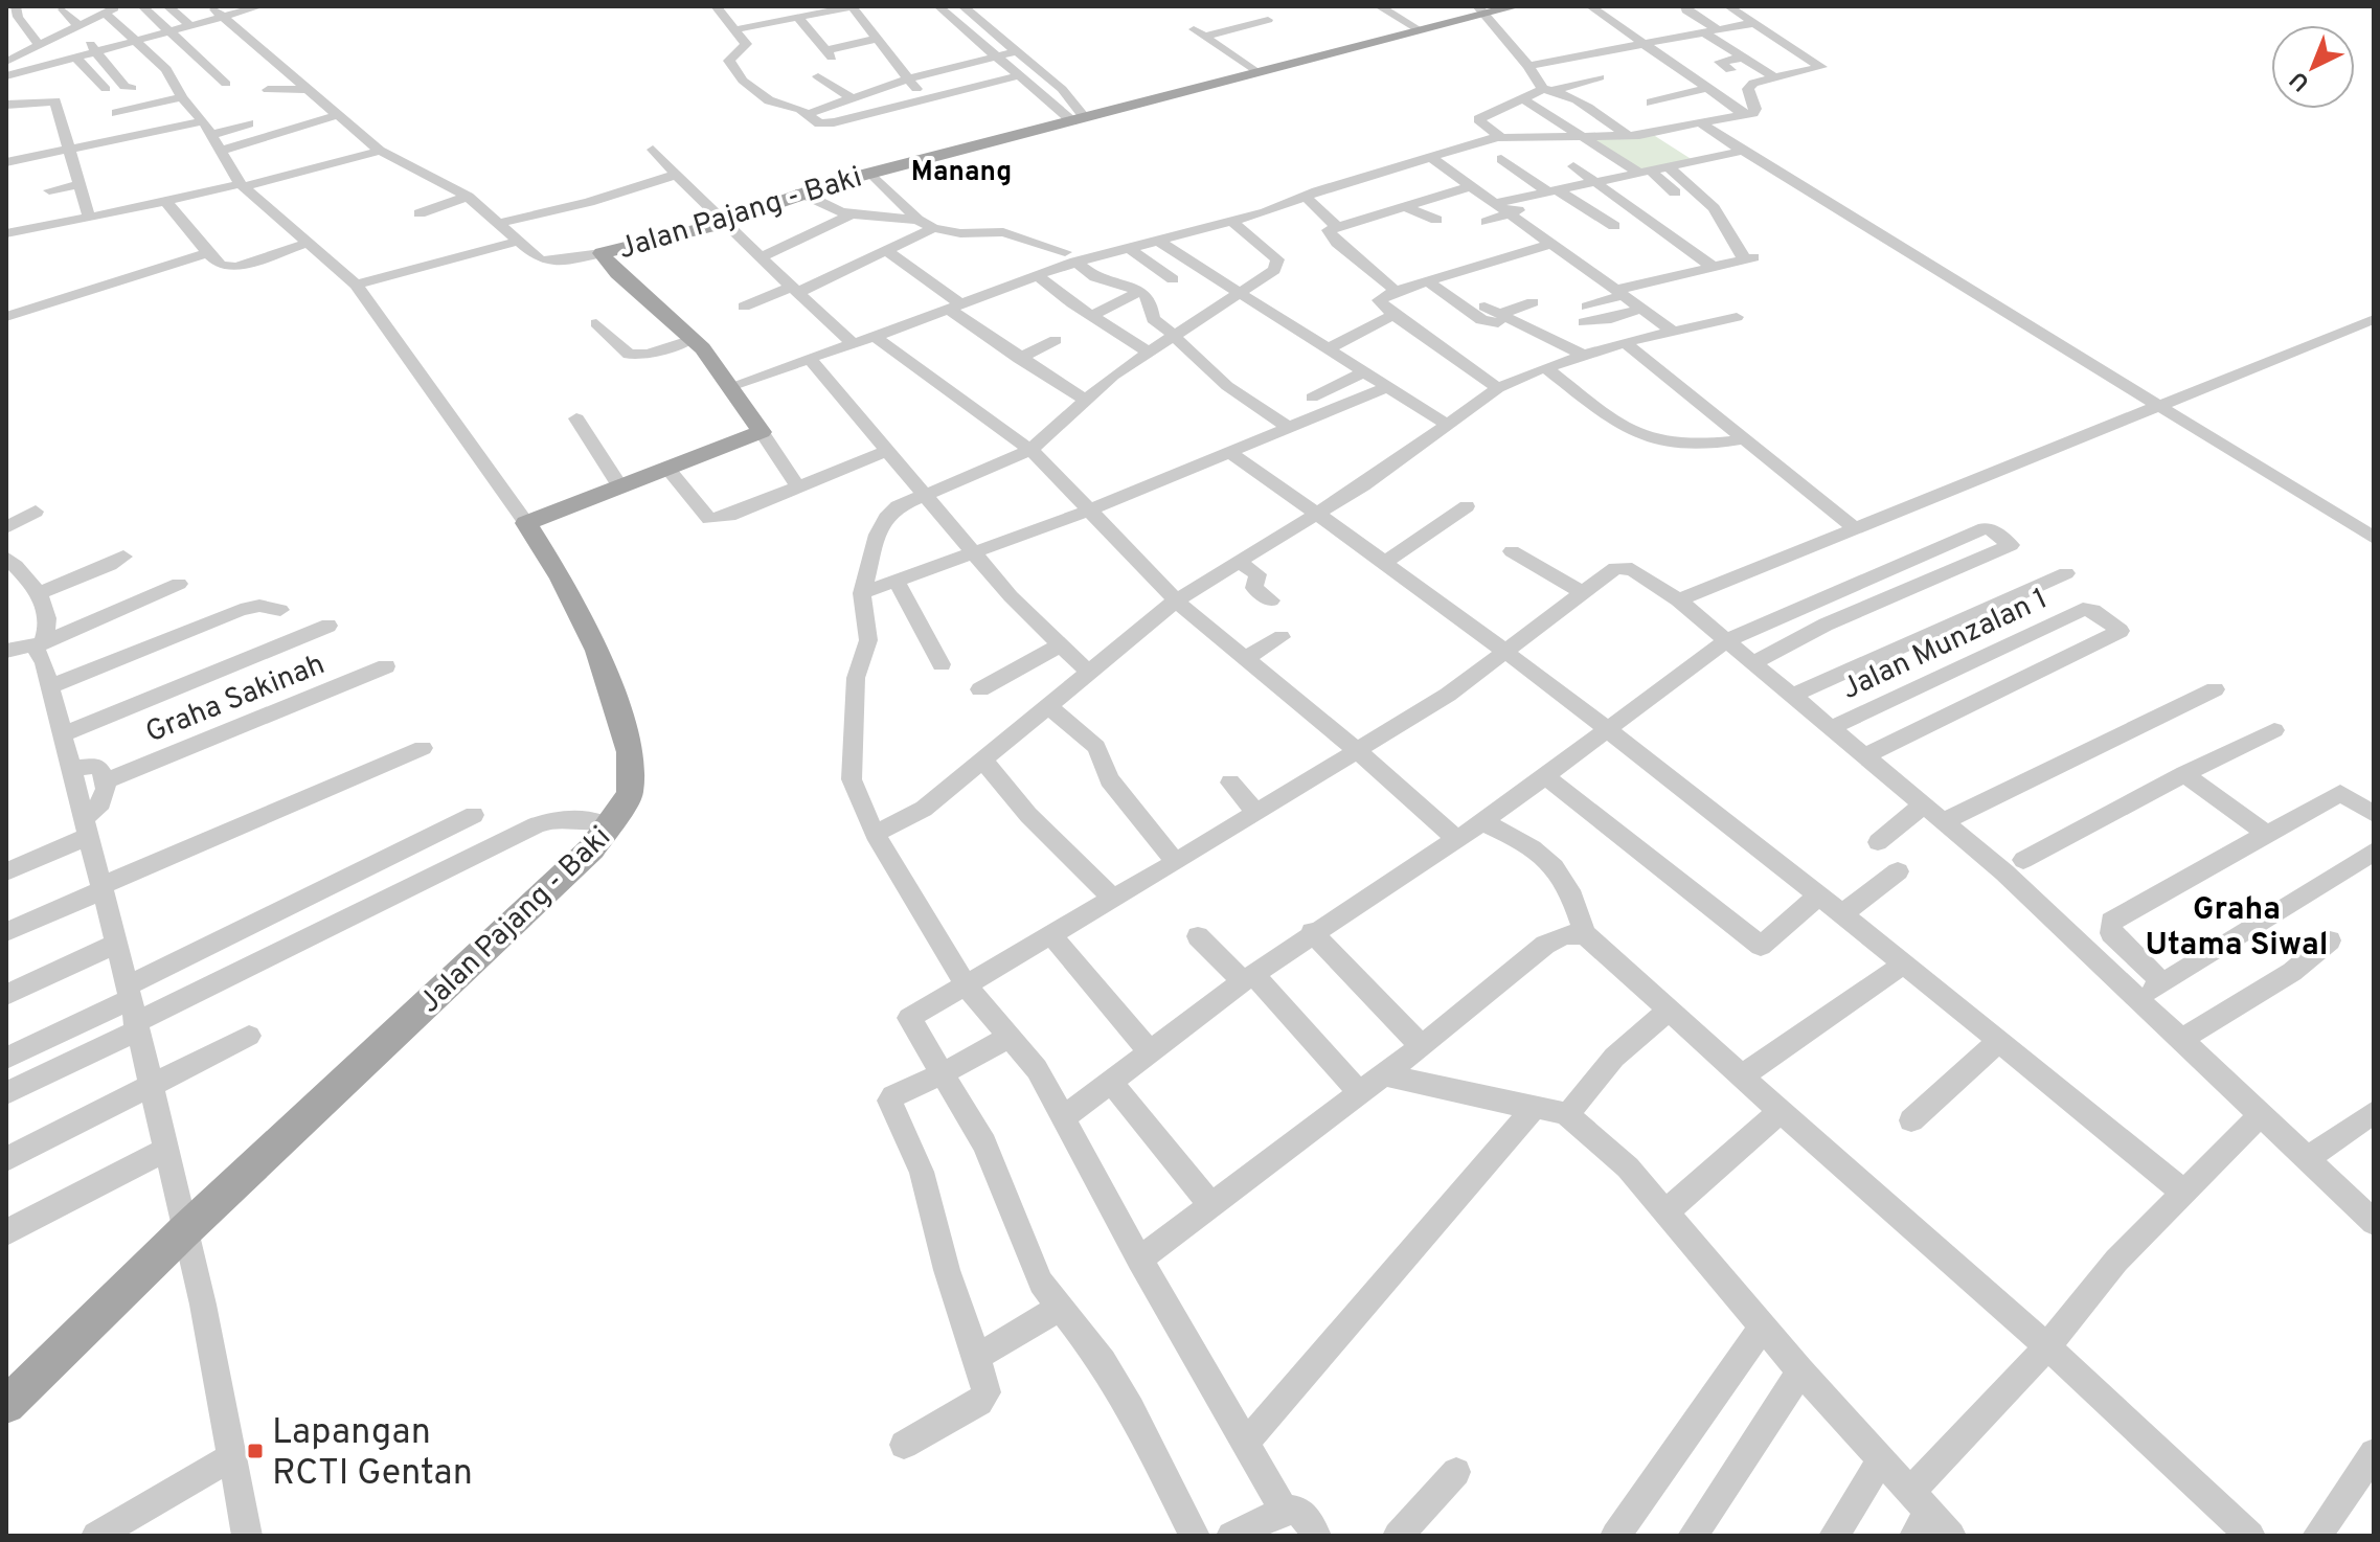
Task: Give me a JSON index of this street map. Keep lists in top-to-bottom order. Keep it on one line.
{"streets":{"main road":["Jalan Pajang - Baki"],"street":["Jalan Munzalan 1","Graha Sakinah"]},"districts":["Manang","Graha Utama Siwal"],"places":{"transit":["Lapangan RCTI Gentan"]},"north":"bottom left"}
